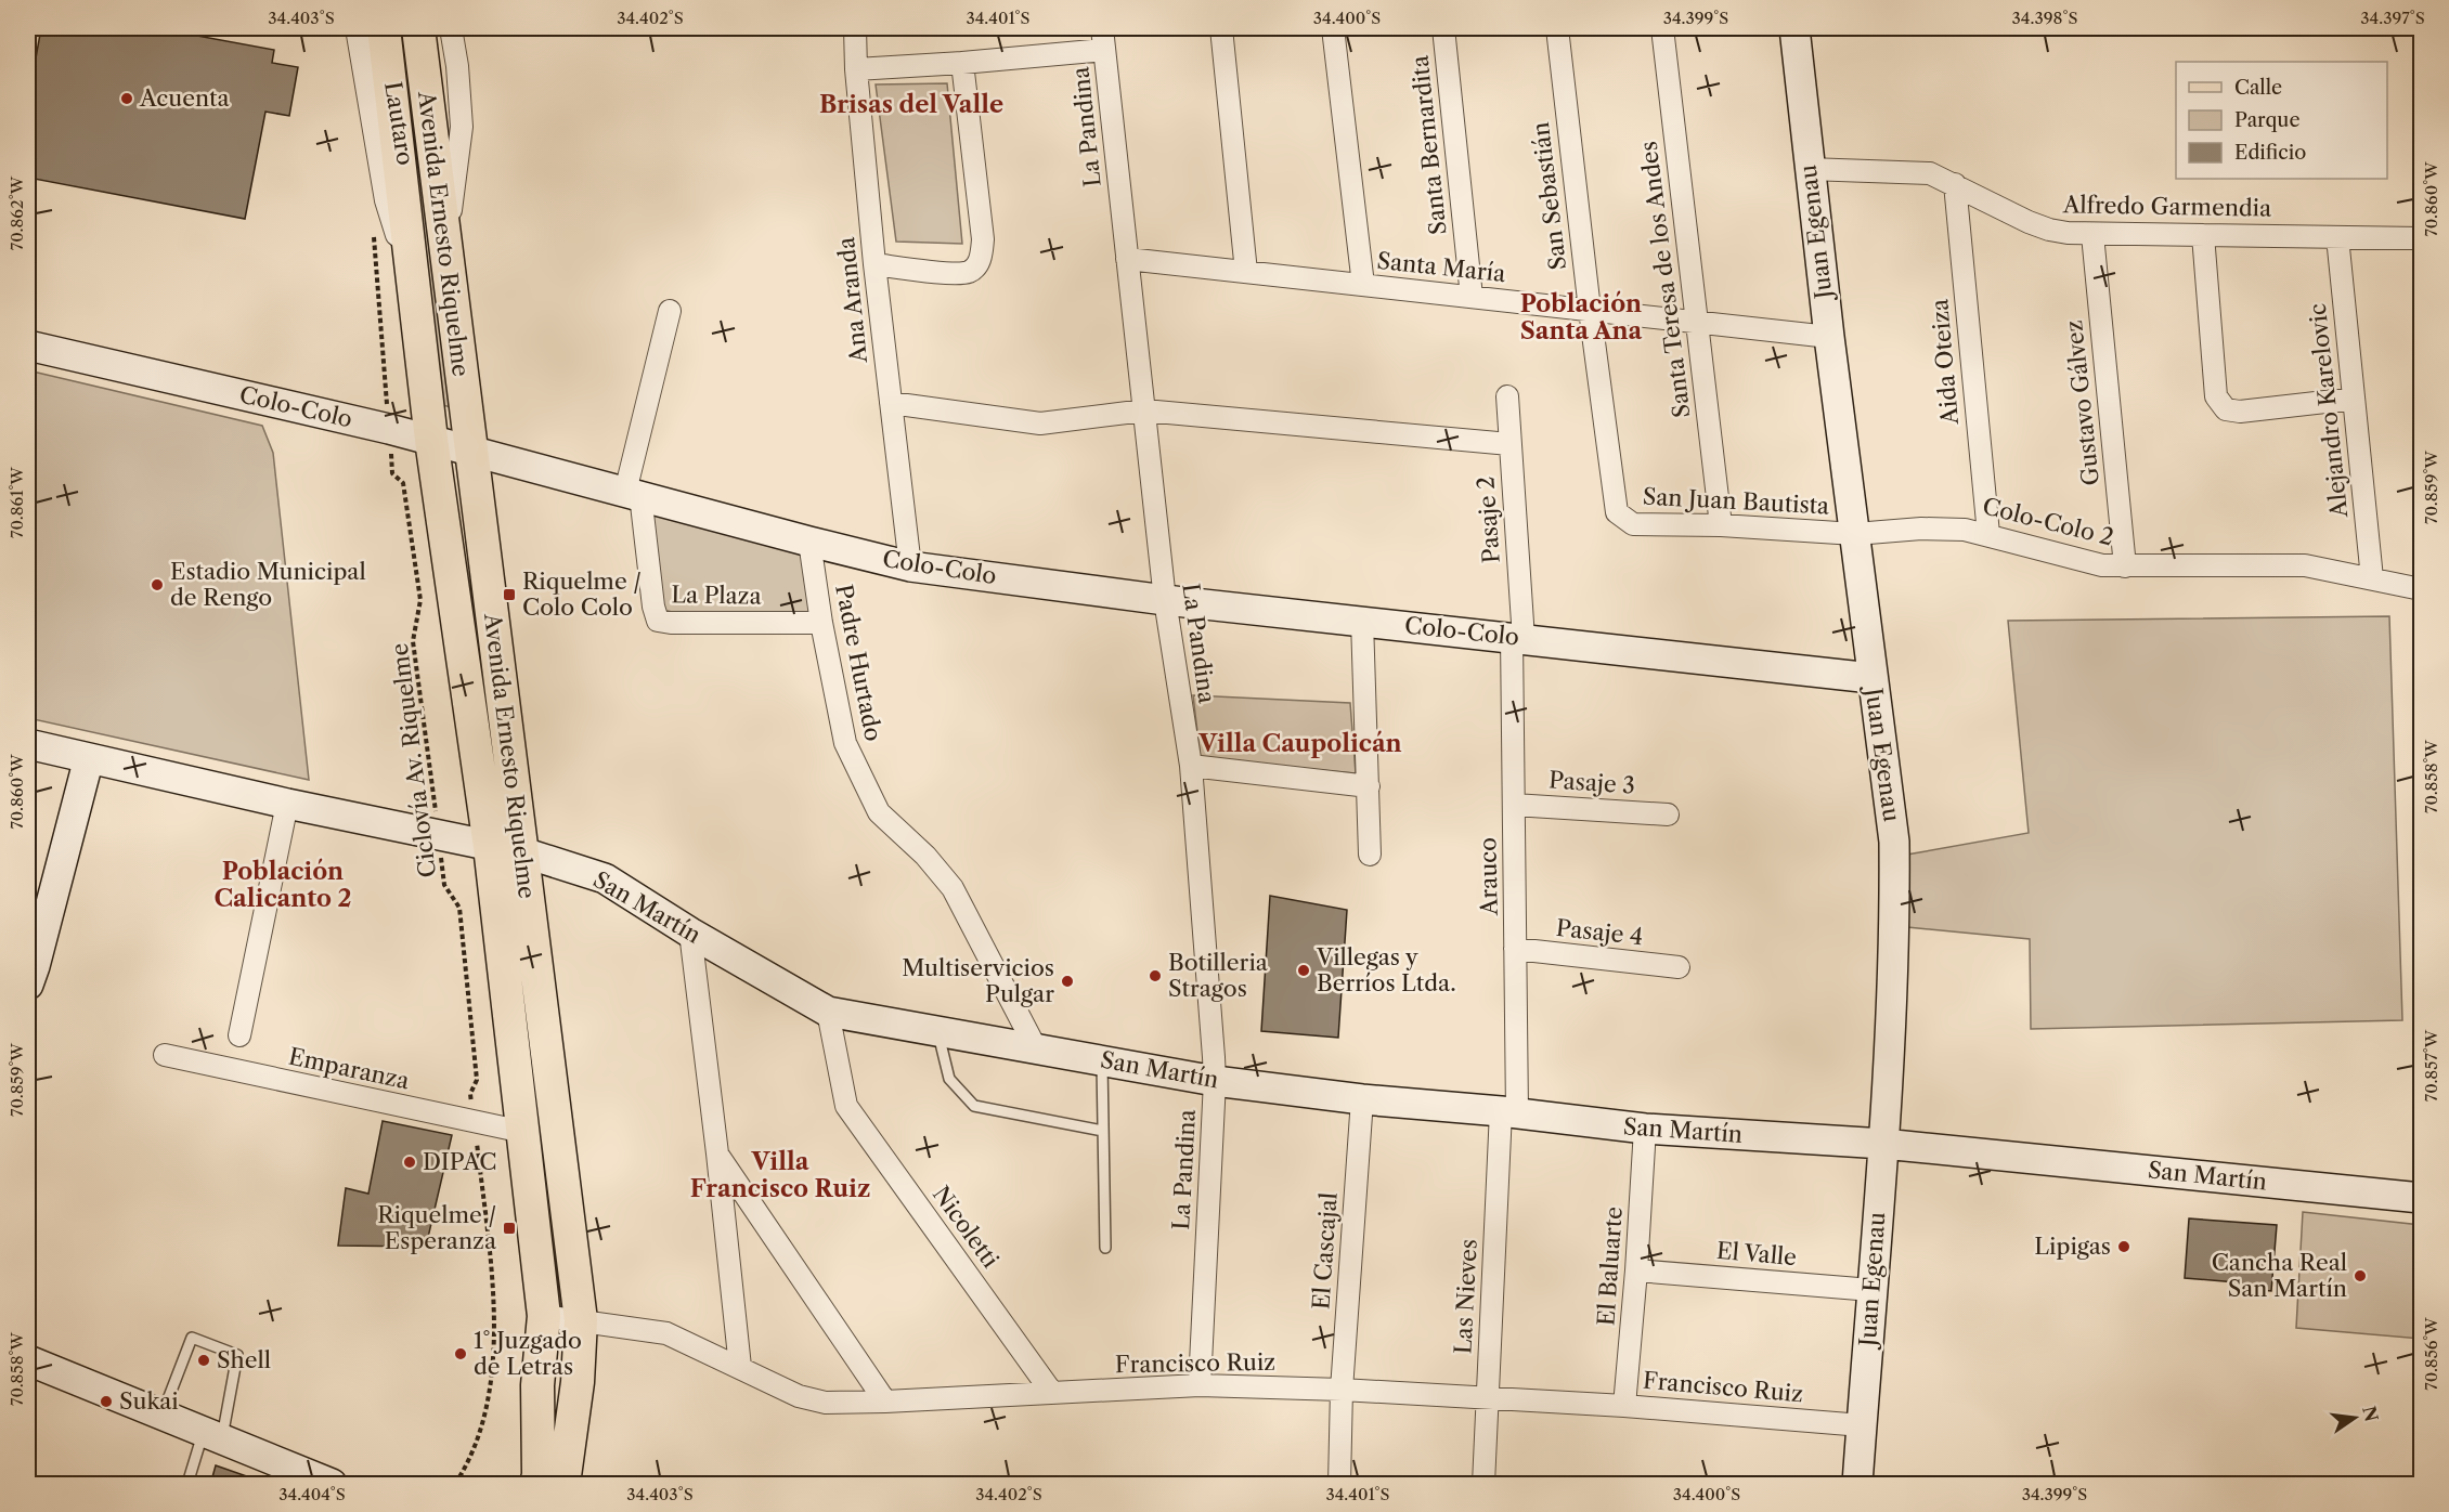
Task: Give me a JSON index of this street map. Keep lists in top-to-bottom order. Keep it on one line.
{"streets":{"main road":["Juan Egenau","Avenida Ernesto Riquelme","Colo-Colo","San Martín"],"street":["Lautaro","La Pandina","Santa Bernardita","San Sebastián","Alfredo Garmendia","Santa María","Santa Teresa de los Andes","Ana Aranda","Aida Oteiza","Gustavo Gálvez","Alejandro Karelovic","San Juan Bautista","Pasaje 2","Colo-Colo 2","La Plaza","Padre Hurtado","Pasaje 3","Arauco","Pasaje 4","Emparanza","Nicoletti","El Cascajal","El Valle","El Baluarte","Las Nieves","Francisco Ruiz"],"path":["Ciclovía Av. Riquelme"]},"crossings":[["Lautaro","Avenida Ernesto Riquelme"],["La Pandina","Santa María"],["La Pandina","Colo-Colo"],["La Pandina","San Martín"],["La Pandina","Francisco Ruiz"],["Santa Bernardita","Santa María"],["San Sebastián","Santa María"],["San Sebastián","San Juan Bautista"],["Alfredo Garmendia","Juan Egenau"],["Alfredo Garmendia","Aida Oteiza"],["Alfredo Garmendia","Gustavo Gálvez"],["Alfredo Garmendia","Alejandro Karelovic"],["Juan Egenau","Santa María"],["Juan Egenau","Colo-Colo"],["Juan Egenau","San Juan Bautista"],["Juan Egenau","Colo-Colo 2"],["Juan Egenau","San Martín"],["Juan Egenau","El Valle"],["Juan Egenau","Francisco Ruiz"],["Avenida Ernesto Riquelme","Colo-Colo"],["Avenida Ernesto Riquelme","San Martín"],["Avenida Ernesto Riquelme","Emparanza"],["Avenida Ernesto Riquelme","Francisco Ruiz"],["Santa María","Santa Teresa de los Andes"],["Santa Teresa de los Andes","San Juan Bautista"],["Ana Aranda","Colo-Colo"],["Aida Oteiza","Colo-Colo 2"],["Gustavo Gálvez","Colo-Colo 2"],["Colo-Colo","Pasaje 2"],["Colo-Colo","La Plaza"],["Colo-Colo","Padre Hurtado"],["Colo-Colo","Ciclovía Av. Riquelme"],["Colo-Colo","Arauco"],["Alejandro Karelovic","Colo-Colo 2"],["San Juan Bautista","Colo-Colo 2"],["Pasaje 2","Arauco"],["La Plaza","Padre Hurtado"],["Padre Hurtado","San Martín"],["Ciclovía Av. Riquelme","San Martín"],["Ciclovía Av. Riquelme","Emparanza"],["Pasaje 3","Arauco"],["Arauco","San Martín"],["Arauco","Pasaje 4"],["Arauco","Las Nieves"],["San Martín","Nicoletti"],["San Martín","El Cascajal"],["San Martín","El Baluarte"],["San Martín","Las Nieves"],["Nicoletti","Francisco Ruiz"],["El Cascajal","Francisco Ruiz"],["El Valle","El Baluarte"],["El Baluarte","Francisco Ruiz"],["Las Nieves","Francisco Ruiz"]],"districts":["Brisas del Valle","Población Santa Ana","Villa Caupolicán","Población Calicanto 2","Villa Francisco Ruiz"],"places":{"other":["Acuenta","Estadio Municipal de Rengo","Villegas y Berríos Ltda.","Botilleria Stragos","Multiservicios Pulgar","DIPAC","Lipigas","Cancha Real San Martín","1° Juzgado de Letras","Shell","Sukai"],"transit":["Riquelme / Colo Colo","Riquelme / Esperanza"]},"legend":["Calle","Parque","Edificio"],"north":"right","coordinates":["34.403°S","34.402°S","34.401°S","34.400°S","34.399°S","34.398°S","34.397°S","70.860°W","70.862°W","70.859°W","70.861°W","70.858°W","70.857°W","70.856°W","34.404°S"]}
